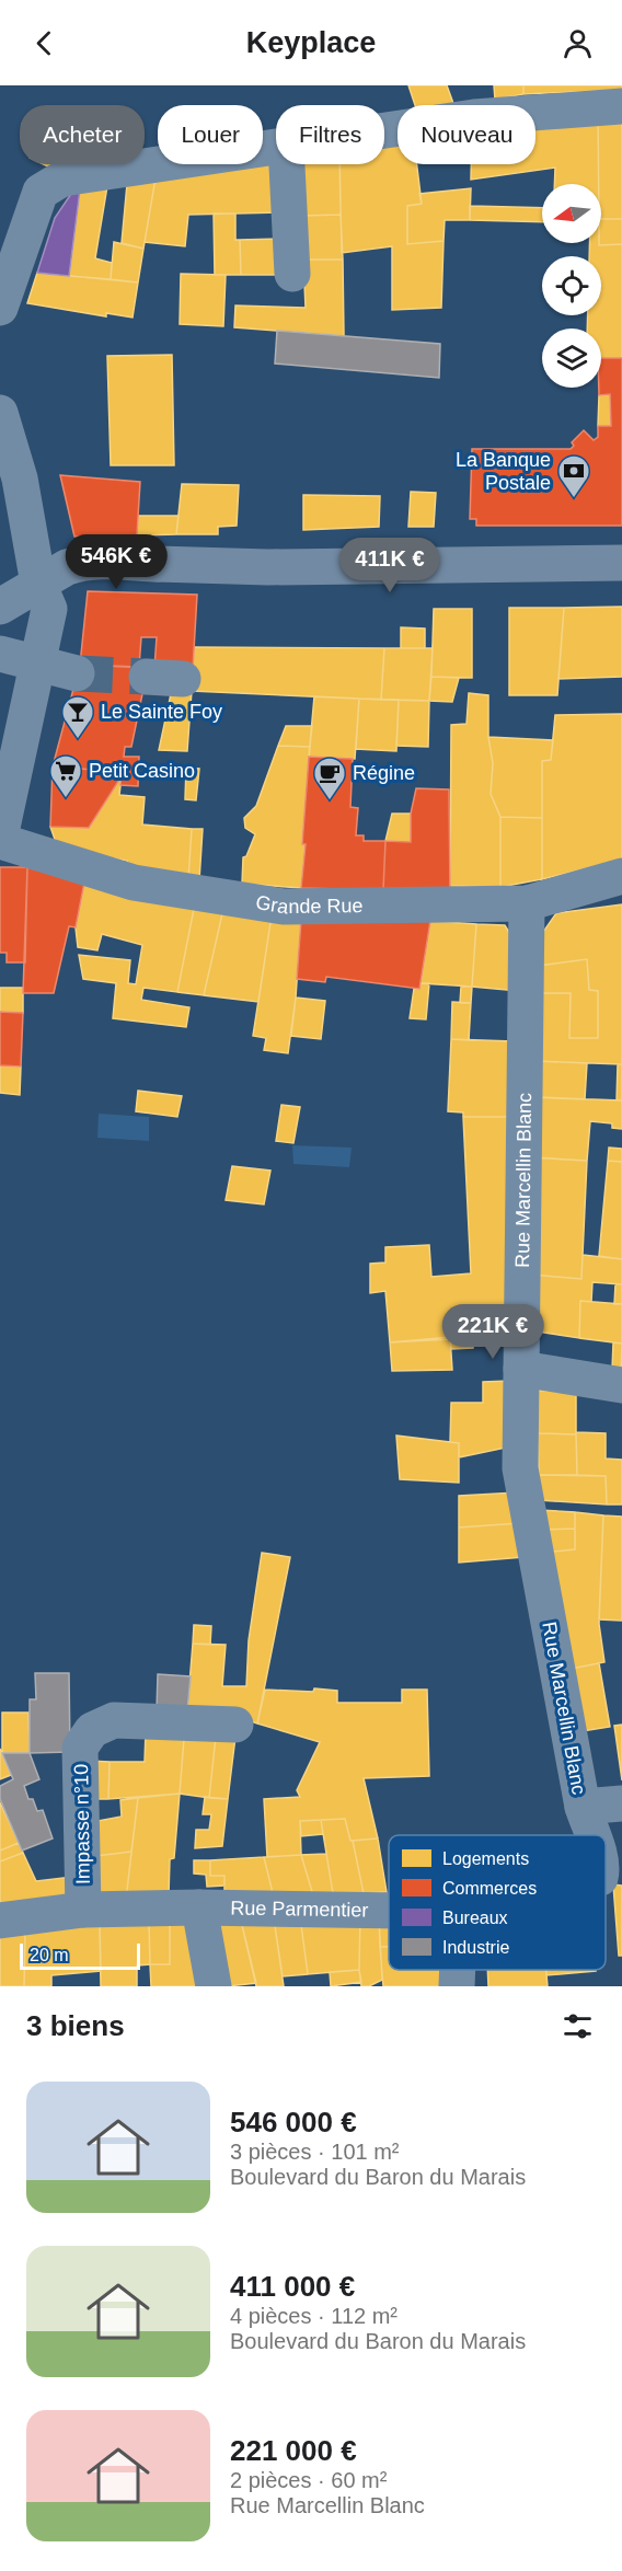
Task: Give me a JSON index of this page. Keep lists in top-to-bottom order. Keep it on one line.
{"streets":{"street":["Grande Rue","Rue Marcellin Blanc","Impasse n°10","Rue Parmentier"]},"crossings":[["Grande Rue","Rue Marcellin Blanc"],["Rue Marcellin Blanc","Rue Parmentier"],["Impasse n°10","Rue Parmentier"]],"places":{"bank":["La Banque Postale"],"bar":["Le Sainte Foy"],"supermarket":["Petit Casino"],"cafe":["Régine"]},"legend":["Logements","Commerces","Bureaux","Industrie"],"scale_bar":"20 m","north":"left","page":{"header":"Keyplace","chip":["Acheter","Louer","Filtres","Nouveau"],"price":["546K €","411K €","221K €"],"scale":"20 m","heading":"3 biens","list":[{"name":"546 000 €","note":"3 pièces · 101 m² · Boulevard du Baron du Marais"},{"name":"411 000 €","note":"4 pièces · 112 m² · Boulevard du Baron du Marais"},{"name":"221 000 €","note":"2 pièces · 60 m² · Rue Marcellin Blanc"}]}}
